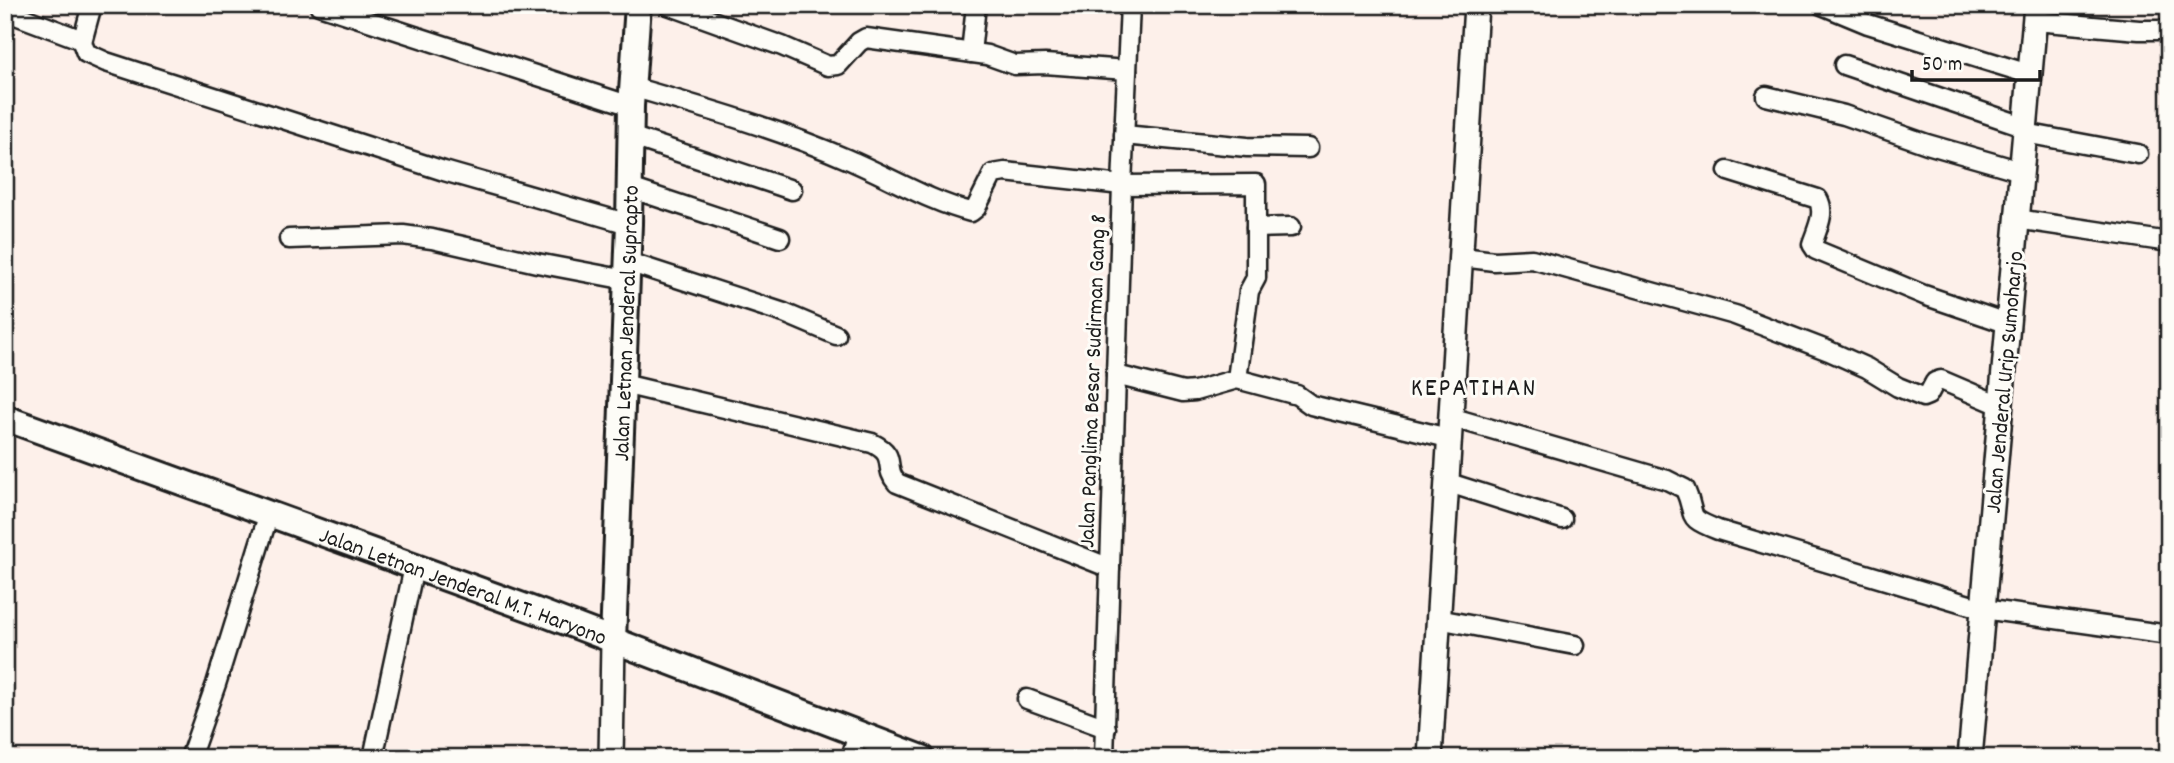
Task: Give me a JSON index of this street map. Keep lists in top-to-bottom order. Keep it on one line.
{"streets":{"main road":["Jalan Letnan Jenderal Suprapto","Jalan Letnan Jenderal M.T. Haryono"],"street":["Jalan Panglima Besar Sudirman Gang 8","Jalan Jenderal Urip Sumoharjo"]},"crossings":[["Jalan Letnan Jenderal Suprapto","Jalan Letnan Jenderal M.T. Haryono"]],"districts":["KEPATIHAN"],"scale_bar":"50 m"}
